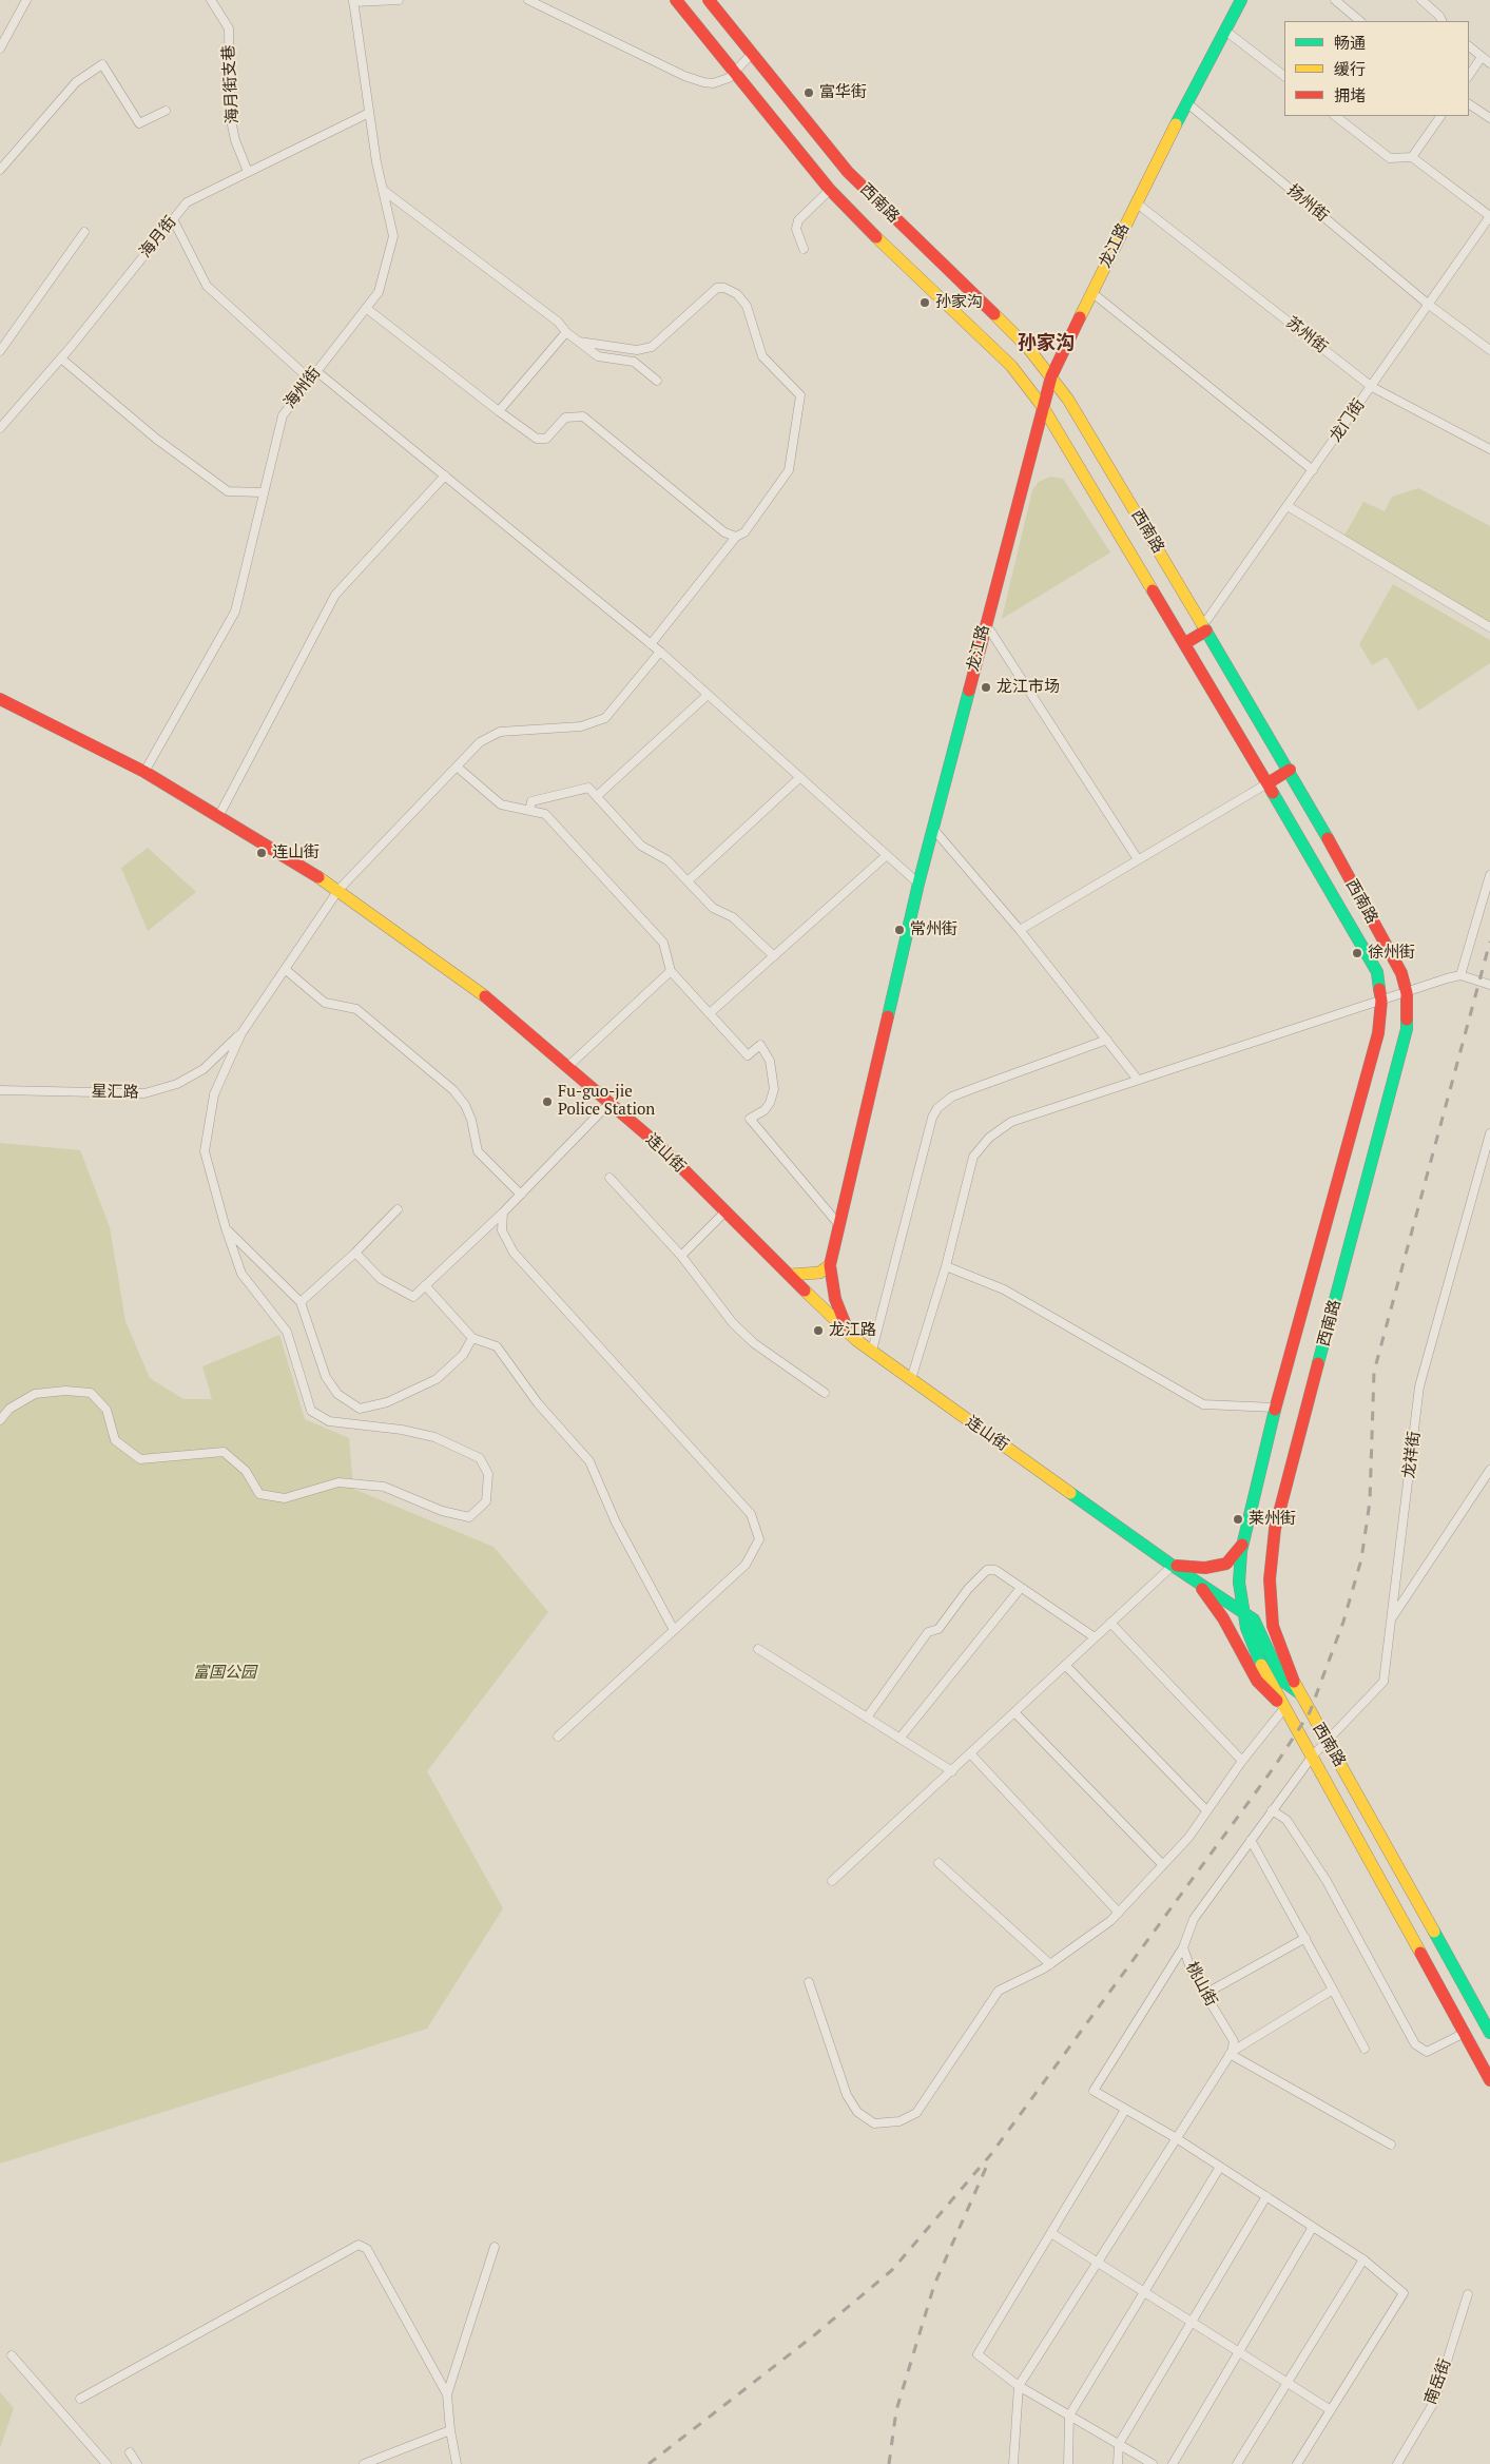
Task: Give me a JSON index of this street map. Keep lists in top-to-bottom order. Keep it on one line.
{"streets":{"main road":["西南路","龙江路","连山街"],"street":["海月街支巷","扬州街","海月街","苏州街","海州街","龙门街","星汇路","龙祥街","桃山街","南岳街"]},"crossings":[["海月街支巷","海月街"],["西南路","龙江路"],["西南路","龙门街"],["西南路","龙祥街"],["西南路","桃山街"],["扬州街","龙江路"],["扬州街","龙门街"],["海月街","海州街"],["龙江路","苏州街"],["龙江路","连山街"],["苏州街","龙门街"],["海州街","连山街"],["龙祥街","桃山街"]],"districts":["孙家沟"],"parks":["富国公园"],"places":["富华街","孙家沟","龙江市场","连山街","常州街","徐州街","Fu-guo-jie Police Station","龙江路","莱州街"],"legend":["畅通","缓行","拥堵"]}
